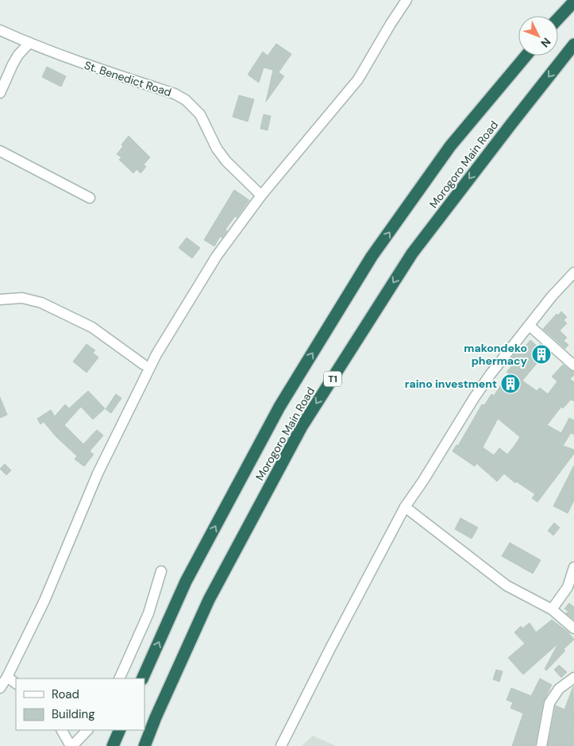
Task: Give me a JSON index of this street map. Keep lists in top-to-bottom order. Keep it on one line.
{"streets":{"highway":["Morogoro Main Road","T1"],"street":["St. Benedict Road"]},"places":{"building":["makondeko phermacy","raino investment"]},"legend":["Road","Building"],"north":"bottom right"}
